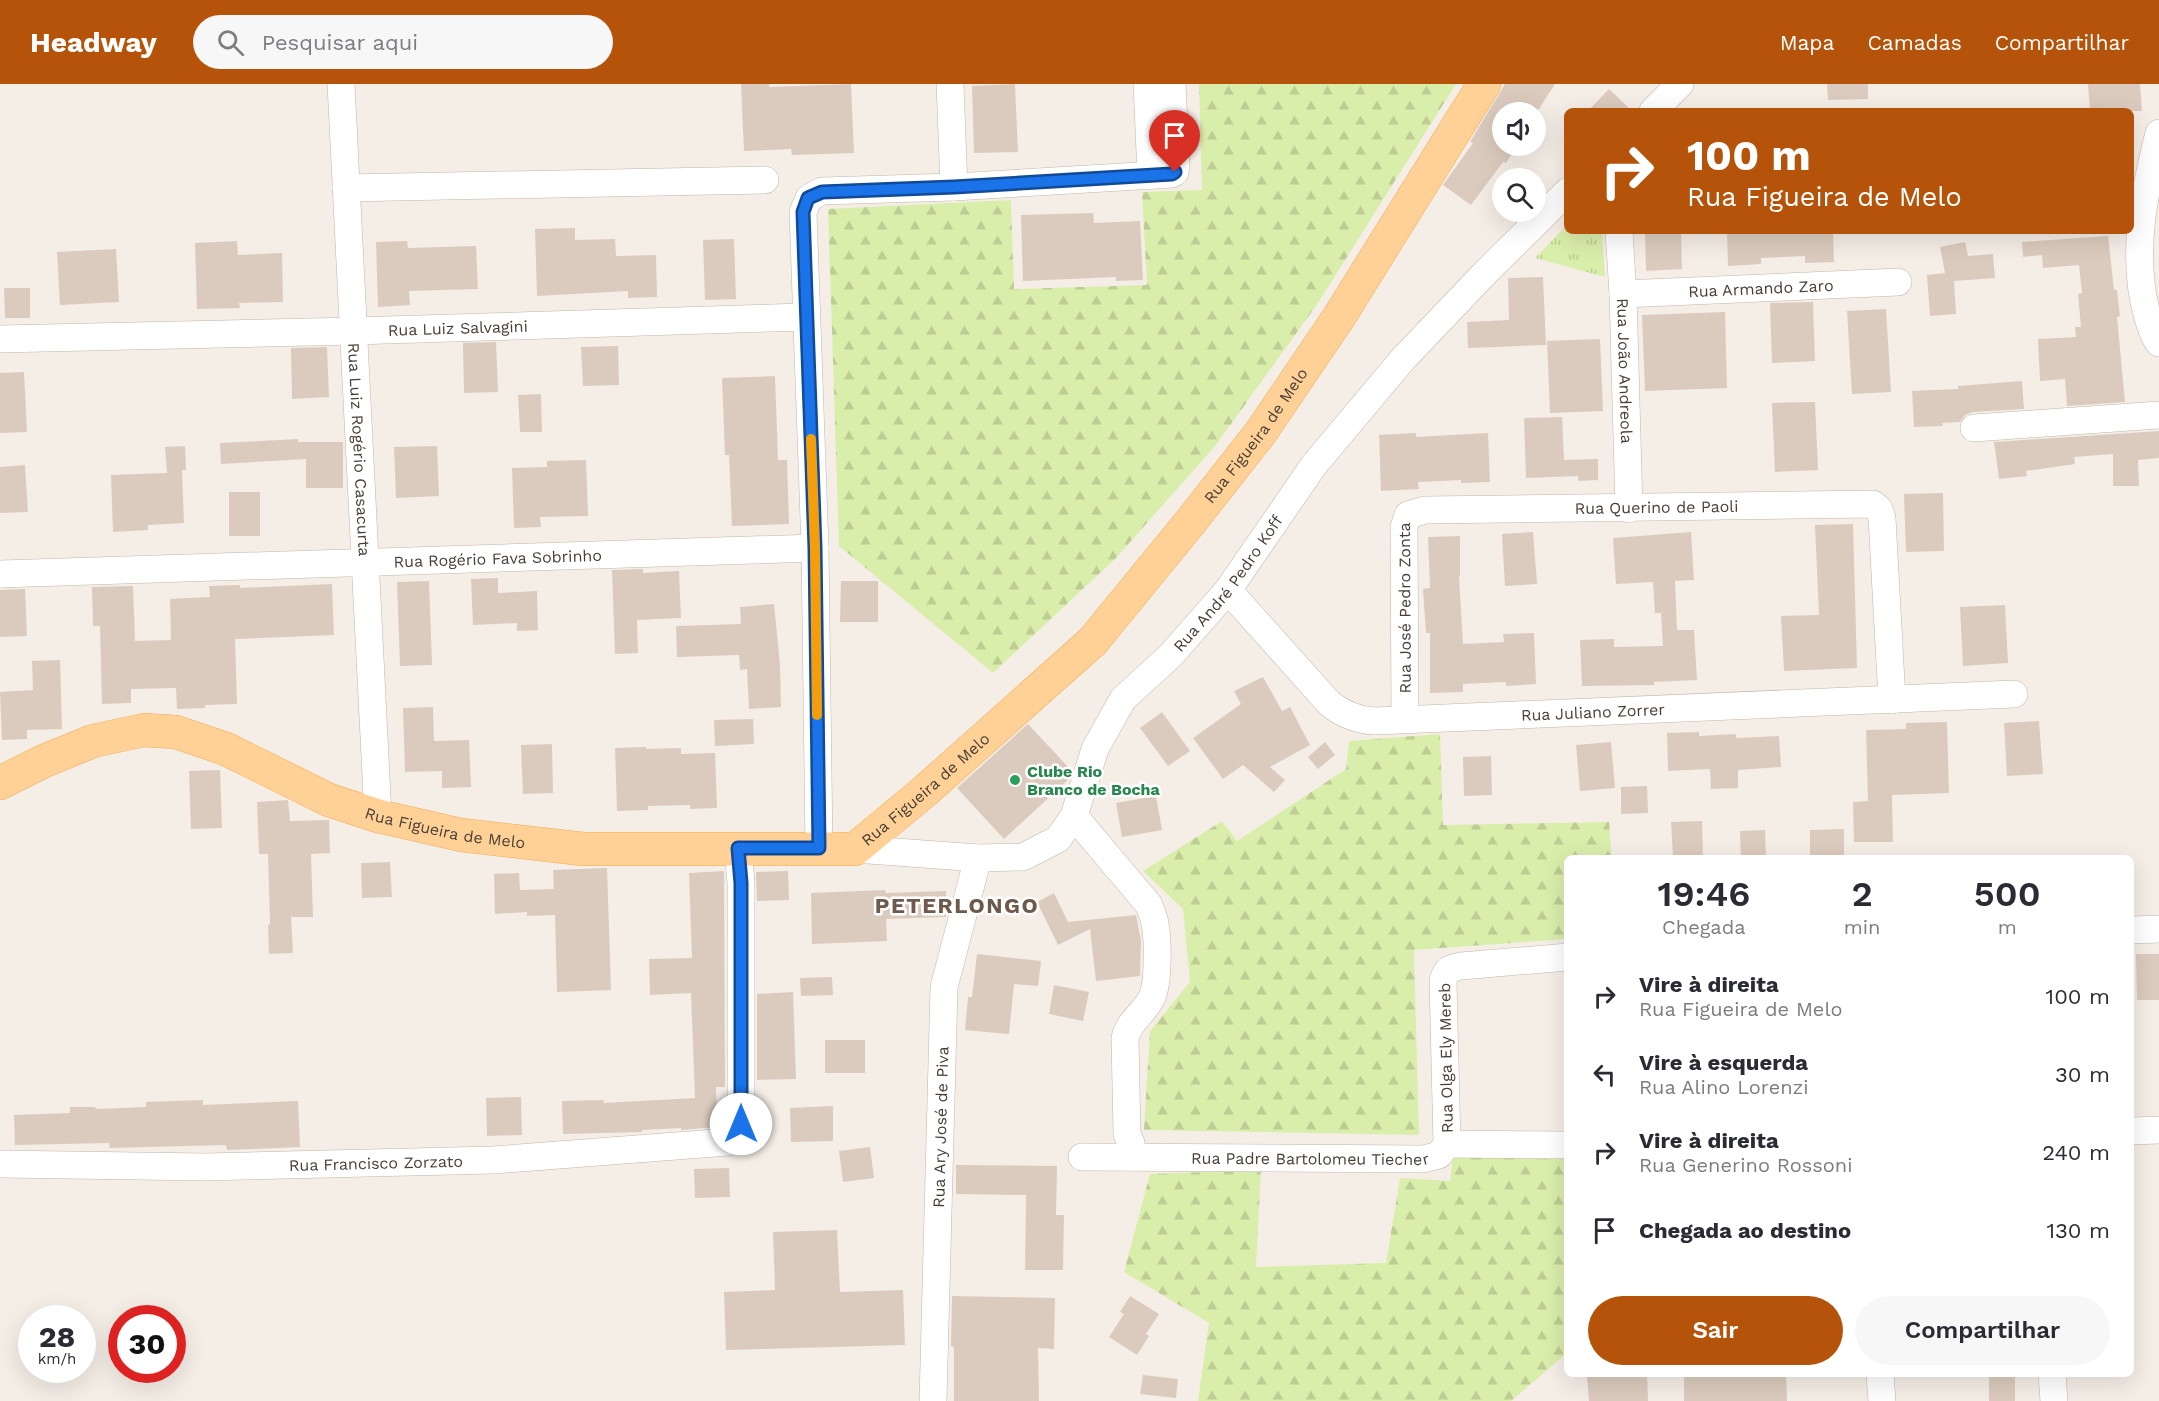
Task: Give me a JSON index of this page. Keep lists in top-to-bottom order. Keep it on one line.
{"streets":{"main road":["Rua Figueira de Melo"],"street":["Rua Armando Zaro","Rua Luiz Salvagini","Rua João Andreola","Rua Luiz Rogério Casacurta","Rua Querino de Paoli","Rua Rogério Fava Sobrinho","Rua André Pedro Koff","Rua José Pedro Zonta","Rua Juliano Zorrer","Rua Olga Ely Mereb","Rua Ary José de Piva","Rua Padre Bartolomeu Tiecher","Rua Francisco Zorzato"]},"crossings":[["Rua Armando Zaro","Rua João Andreola"],["Rua Luiz Salvagini","Rua Luiz Rogério Casacurta"],["Rua João Andreola","Rua Querino de Paoli"],["Rua Figueira de Melo","Rua Luiz Rogério Casacurta"],["Rua Figueira de Melo","Rua André Pedro Koff"],["Rua Figueira de Melo","Rua Francisco Zorzato"],["Rua Luiz Rogério Casacurta","Rua Rogério Fava Sobrinho"],["Rua Querino de Paoli","Rua José Pedro Zonta"],["Rua Querino de Paoli","Rua Juliano Zorrer"],["Rua André Pedro Koff","Rua Juliano Zorrer"],["Rua André Pedro Koff","Rua Ary José de Piva"],["Rua José Pedro Zonta","Rua Juliano Zorrer"],["Rua Olga Ely Mereb","Rua Padre Bartolomeu Tiecher"]],"districts":["PETERLONGO"],"places":["Clube Rio Branco de Bocha"],"page":{"header":"Headway","search":"Pesquisar aqui","nav":["Mapa","Camadas","Compartilhar"],"turn":["100 m","Rua Figueira de Melo"],"eta":["19:46","Chegada","2","min","500","m"],"list":[{"name":"Vire à direita","note":"Rua Figueira de Melo","value":"100 m"},{"name":"Vire à esquerda","note":"Rua Alino Lorenzi","value":"30 m"},{"name":"Vire à direita","note":"Rua Generino Rossoni","value":"240 m"},{"name":"Chegada ao destino","value":"130 m"}],"buttons":["Sair","Compartilhar"],"speed":"28 km/h","limit":"30"}}
